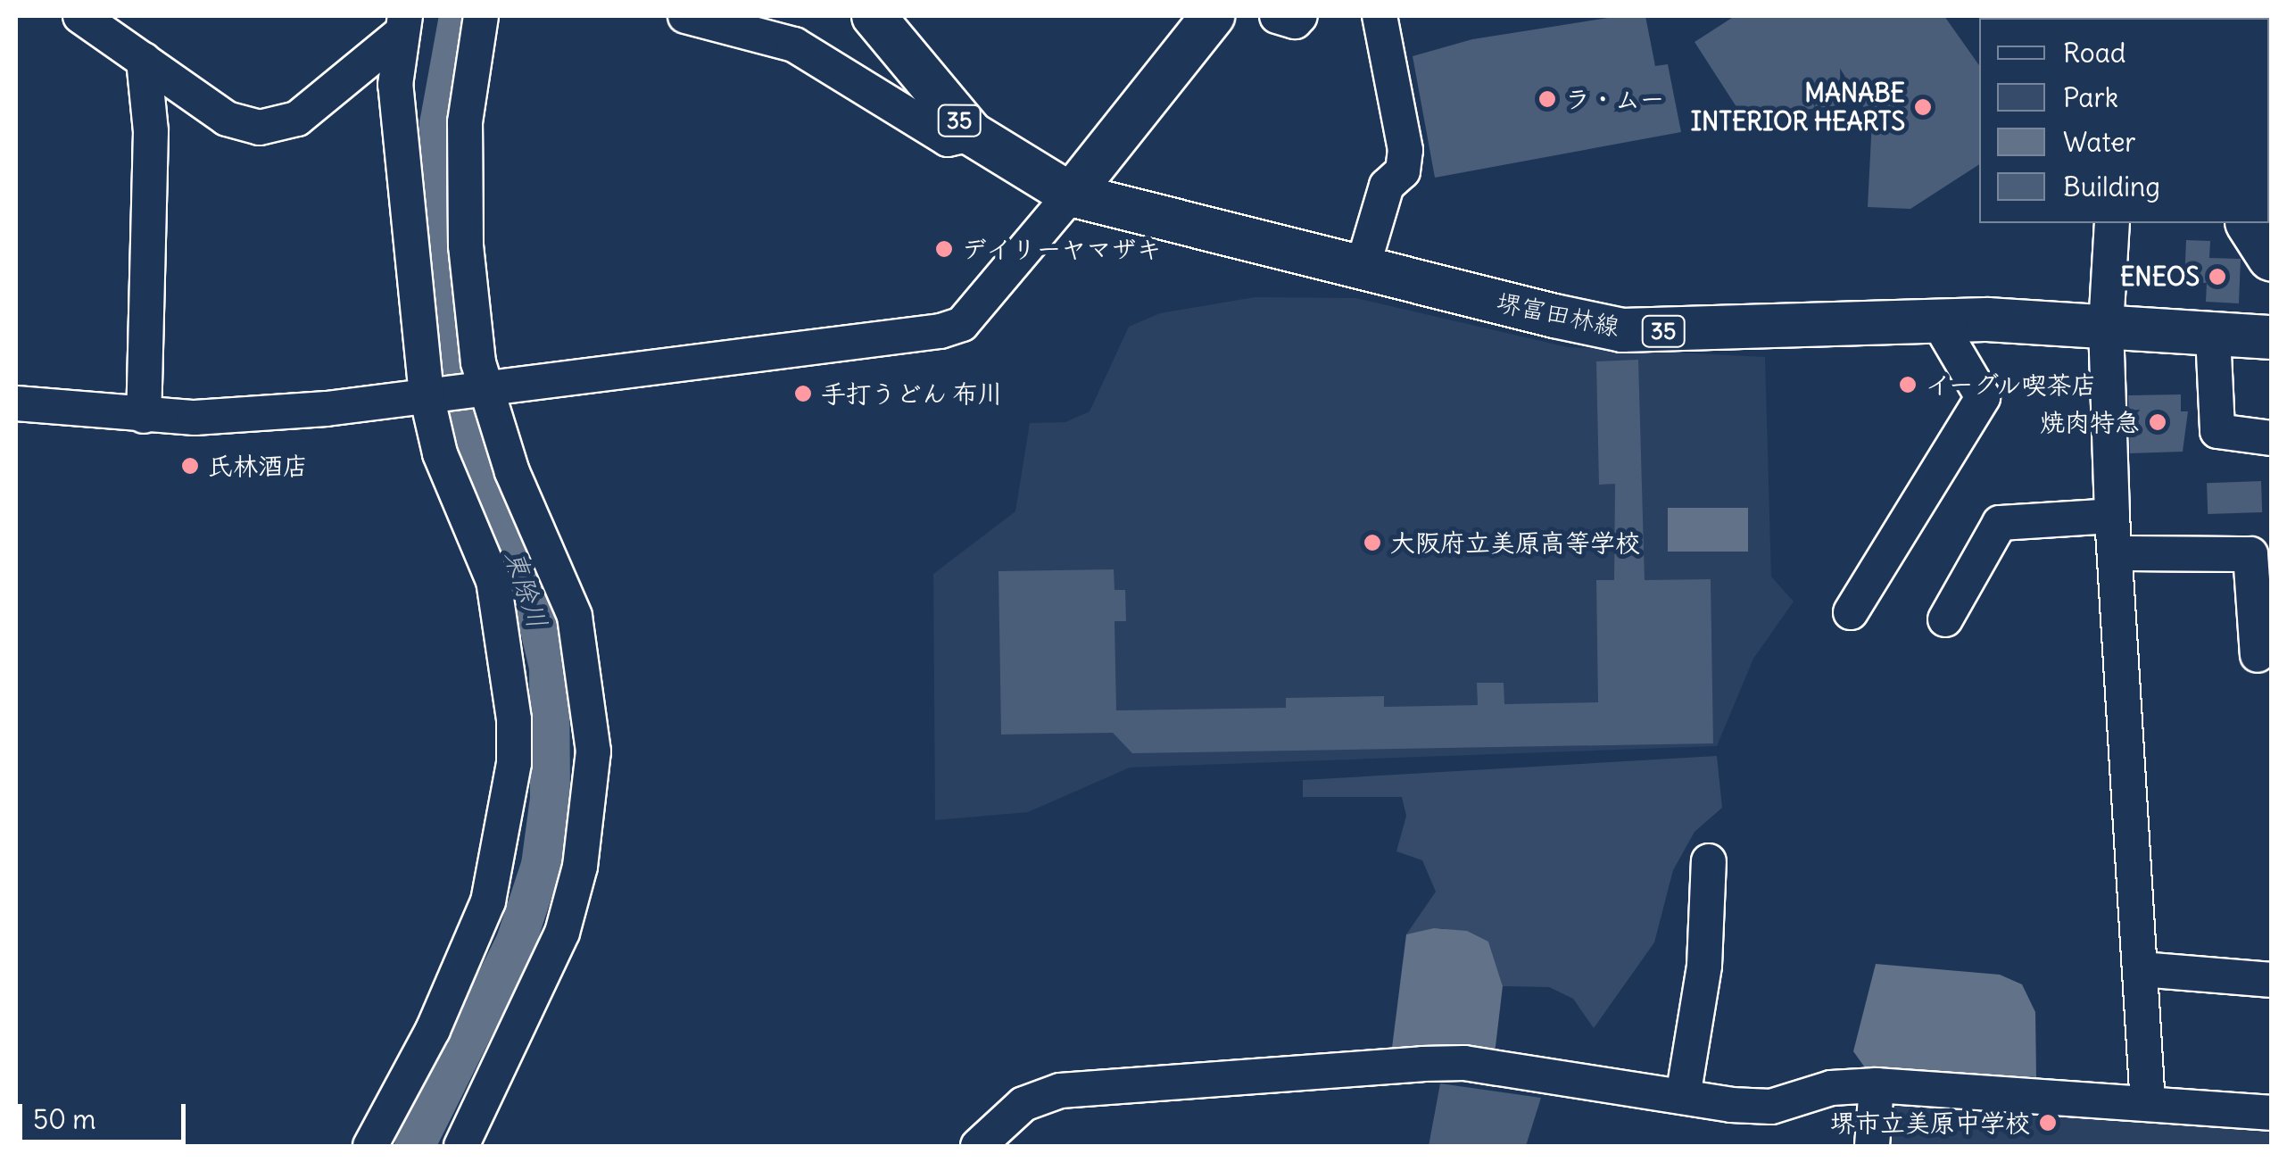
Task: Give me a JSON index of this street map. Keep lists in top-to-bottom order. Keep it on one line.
{"streets":{"main road":["35","堺富田林線"]},"water":["東除川"],"places":["ラ・ムー","MANABE INTERIOR HEARTS","デイリーヤマザキ","ENEOS","イーグル喫茶店","手打うどん 布川","焼肉特急","氏林酒店","大阪府立美原高等学校","堺市立美原中学校"],"legend":["Road","Park","Water","Building"],"scale_bar":"50 m"}
